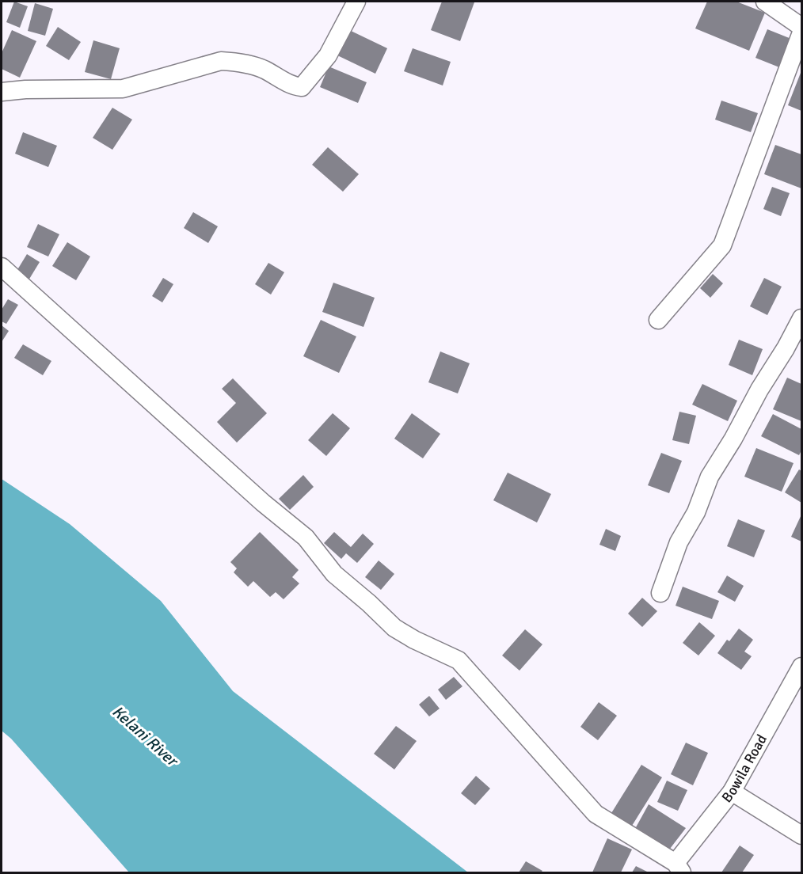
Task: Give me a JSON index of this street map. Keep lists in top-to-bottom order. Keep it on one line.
{"streets":{"street":["Bowila Road"]},"water":["Kelani River"]}
